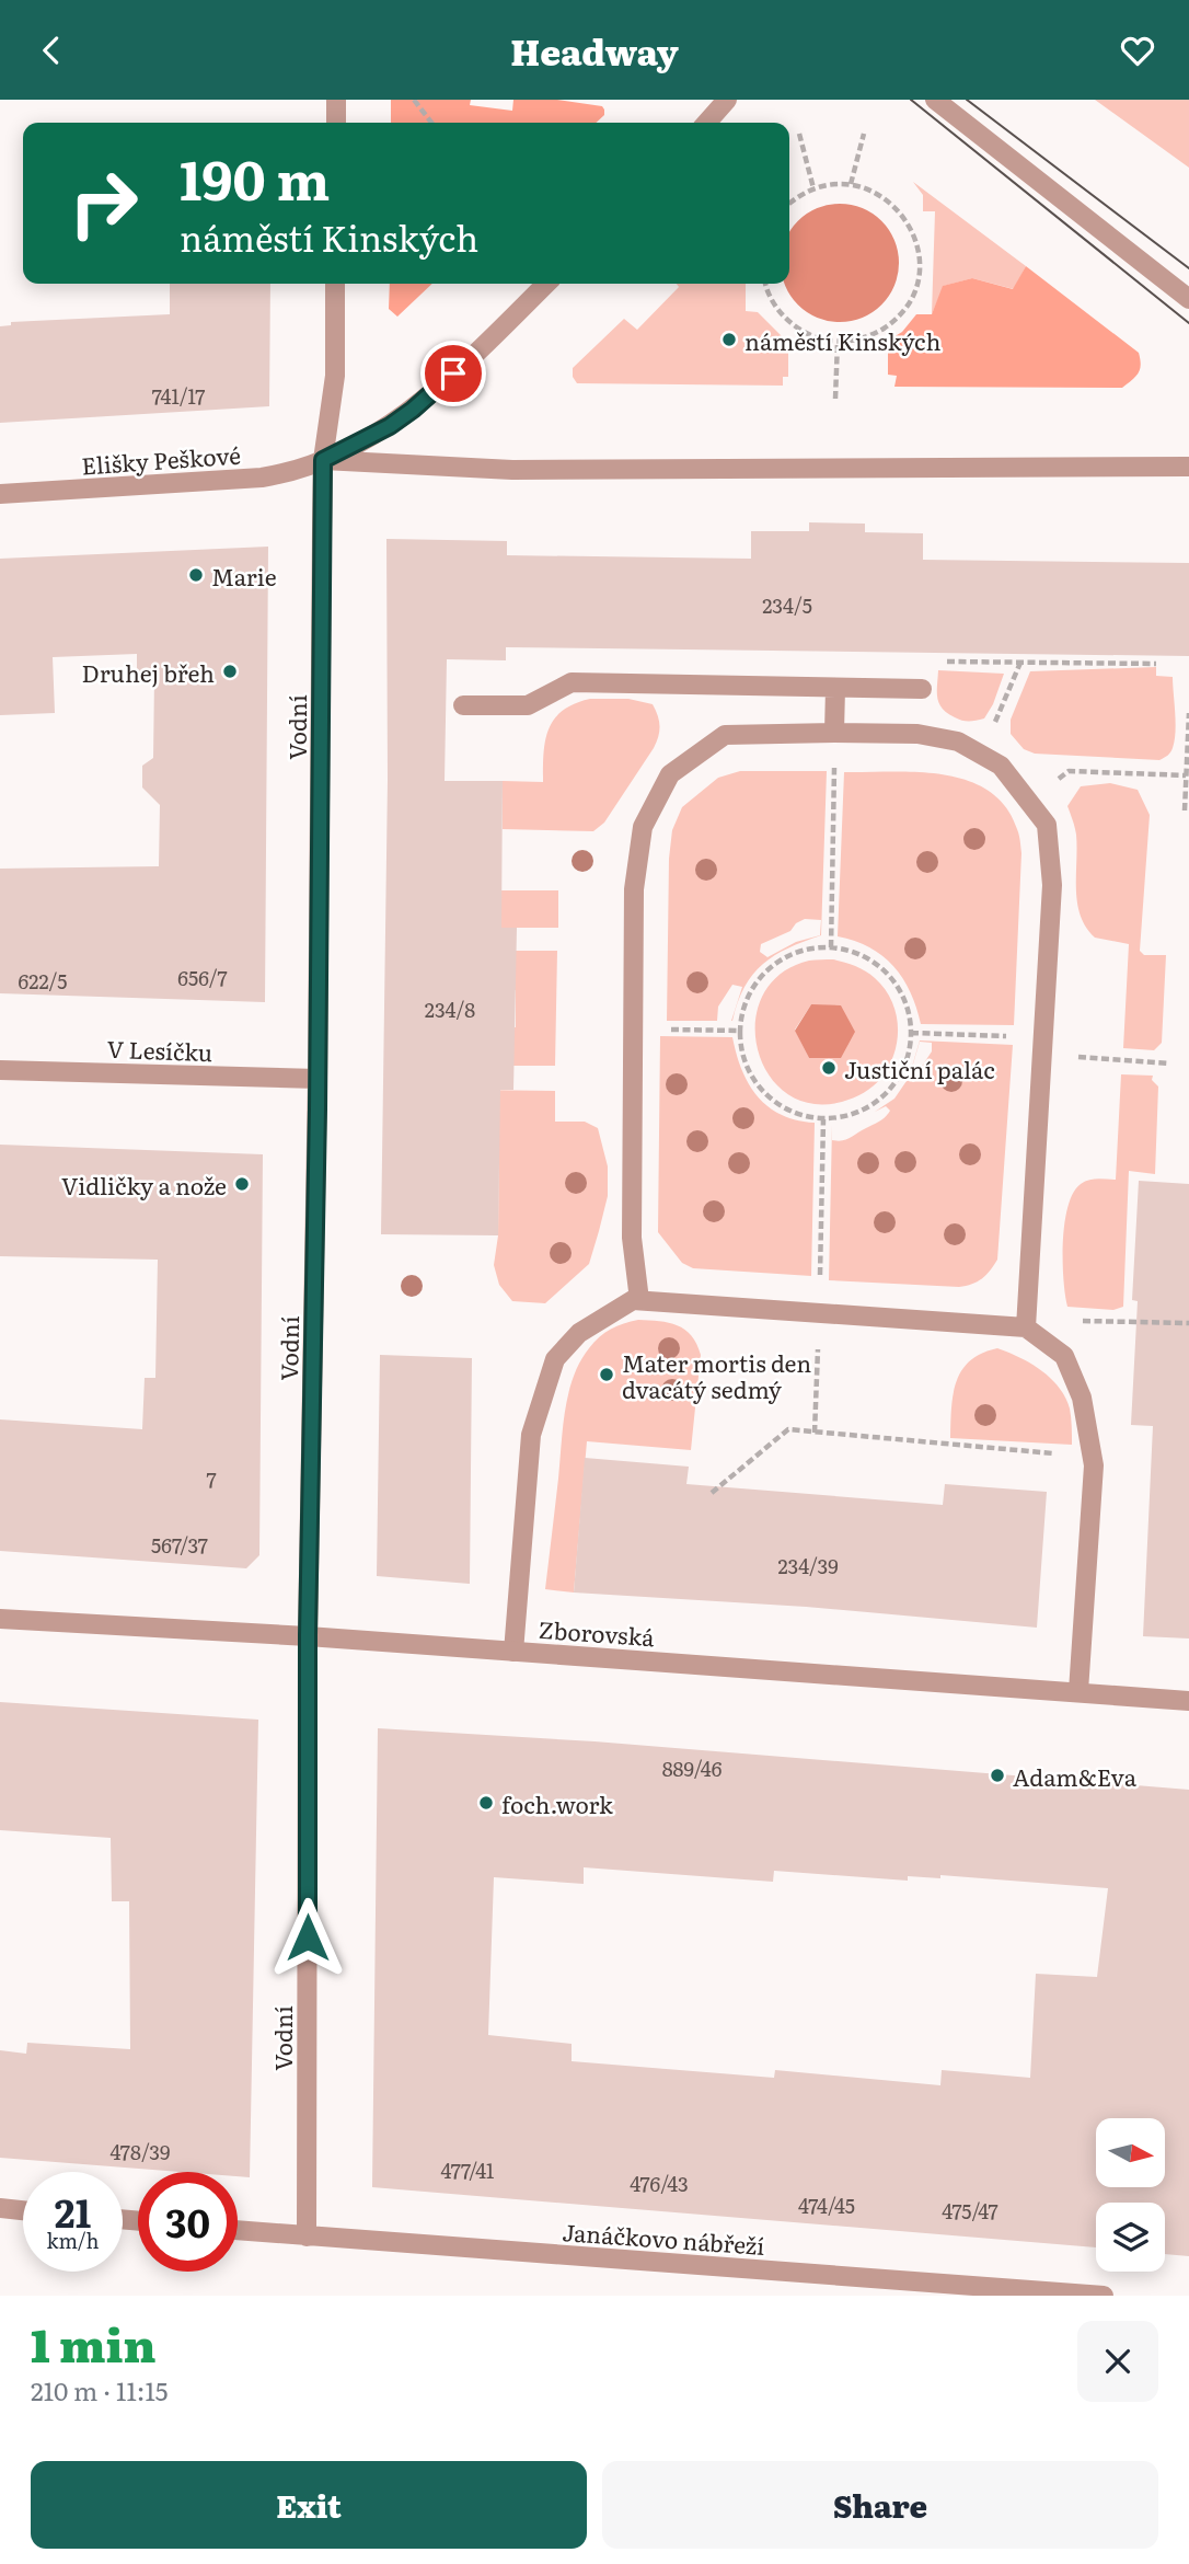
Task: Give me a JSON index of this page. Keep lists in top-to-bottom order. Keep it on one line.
{"streets":{"street":["Elišky Peškové","Vodní","V Lesíčku","Zborovská","Janáčkovo nábřeží"]},"crossings":[["Elišky Peškové","Vodní"],["Vodní","V Lesíčku"],["Vodní","Zborovská"],["Vodní","Janáčkovo nábřeží"]],"places":["náměstí Kinských","Marie","Druhej břeh","Justiční palác","Vidličky a nože","Mater mortis den dvacátý sedmý","Adam&Eva","foch.work"],"house_numbers":["741/17","234/5","656/7","622/5","234/8","7","567/37","234/39","889/46","478/39","477/41","476/43","474/45","475/47"],"north":"right","page":{"header":"Headway","turn":["190 m","náměstí Kinských"],"speed":"21 km/h","limit":"30","heading":["1 min","210 m · 11:15"],"buttons":["Exit","Share"]}}
